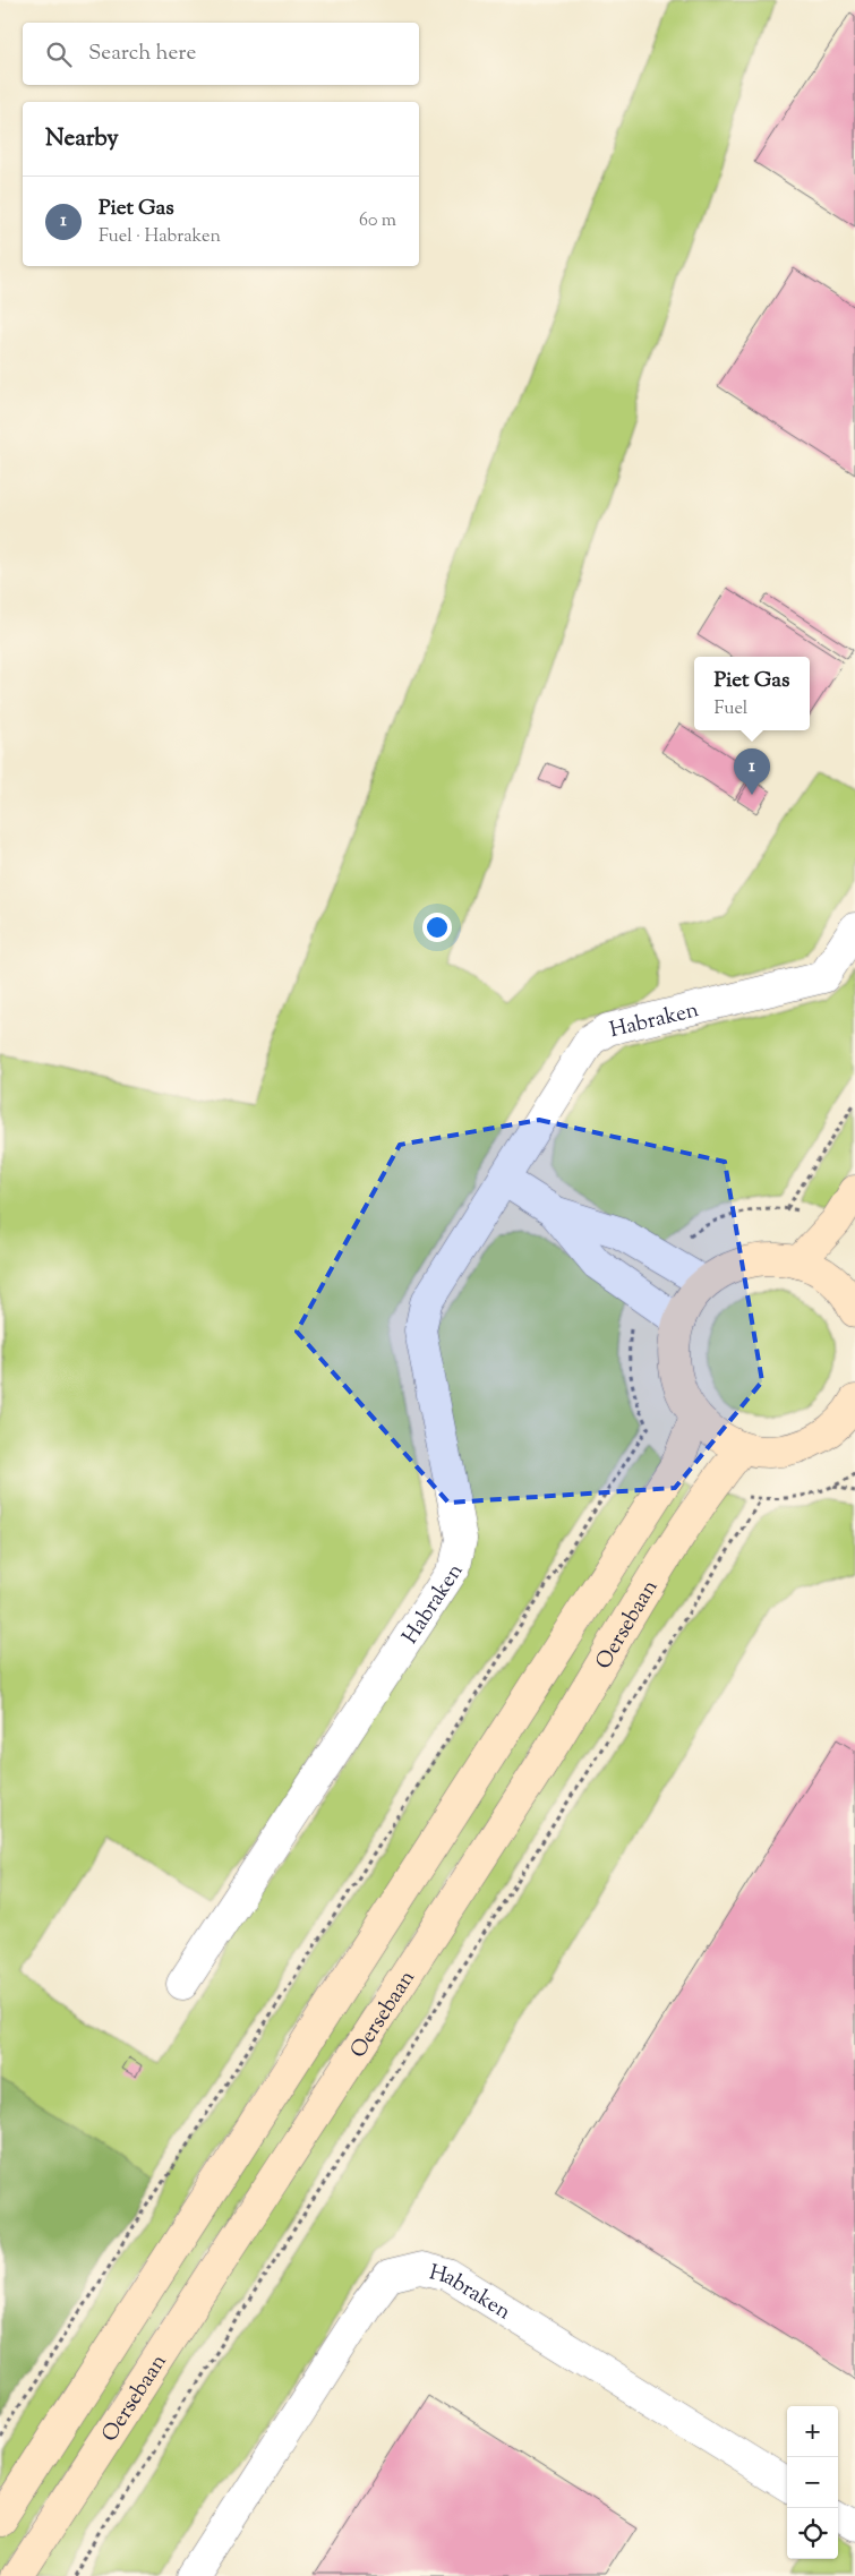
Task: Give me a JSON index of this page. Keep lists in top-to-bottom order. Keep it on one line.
{"streets":{"main road":["Oersebaan"],"street":["Habraken"]},"page":{"search":"Search here","heading":"Nearby","list":[{"mark":"1","name":"Piet Gas","note":"Fuel · Habraken","value":"60 m"}],"popup":["Piet Gas","Fuel"],"pins":"1","map_buttons":["+","−"]}}
